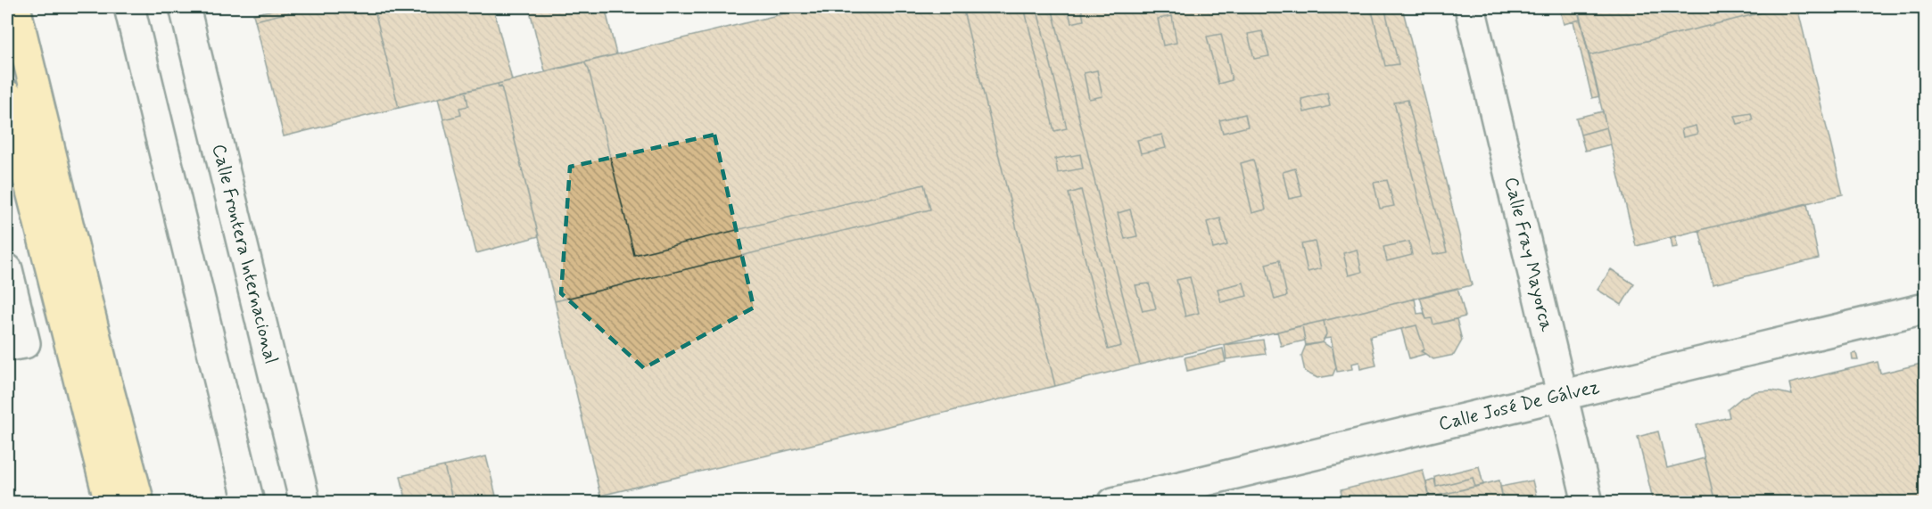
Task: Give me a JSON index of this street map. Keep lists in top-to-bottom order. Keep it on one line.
{"streets":{"street":["Calle Frontera Internacional","Calle Fray Mayorca","Calle José De Gálvez"]},"crossings":[["Calle Fray Mayorca","Calle José De Gálvez"]]}
